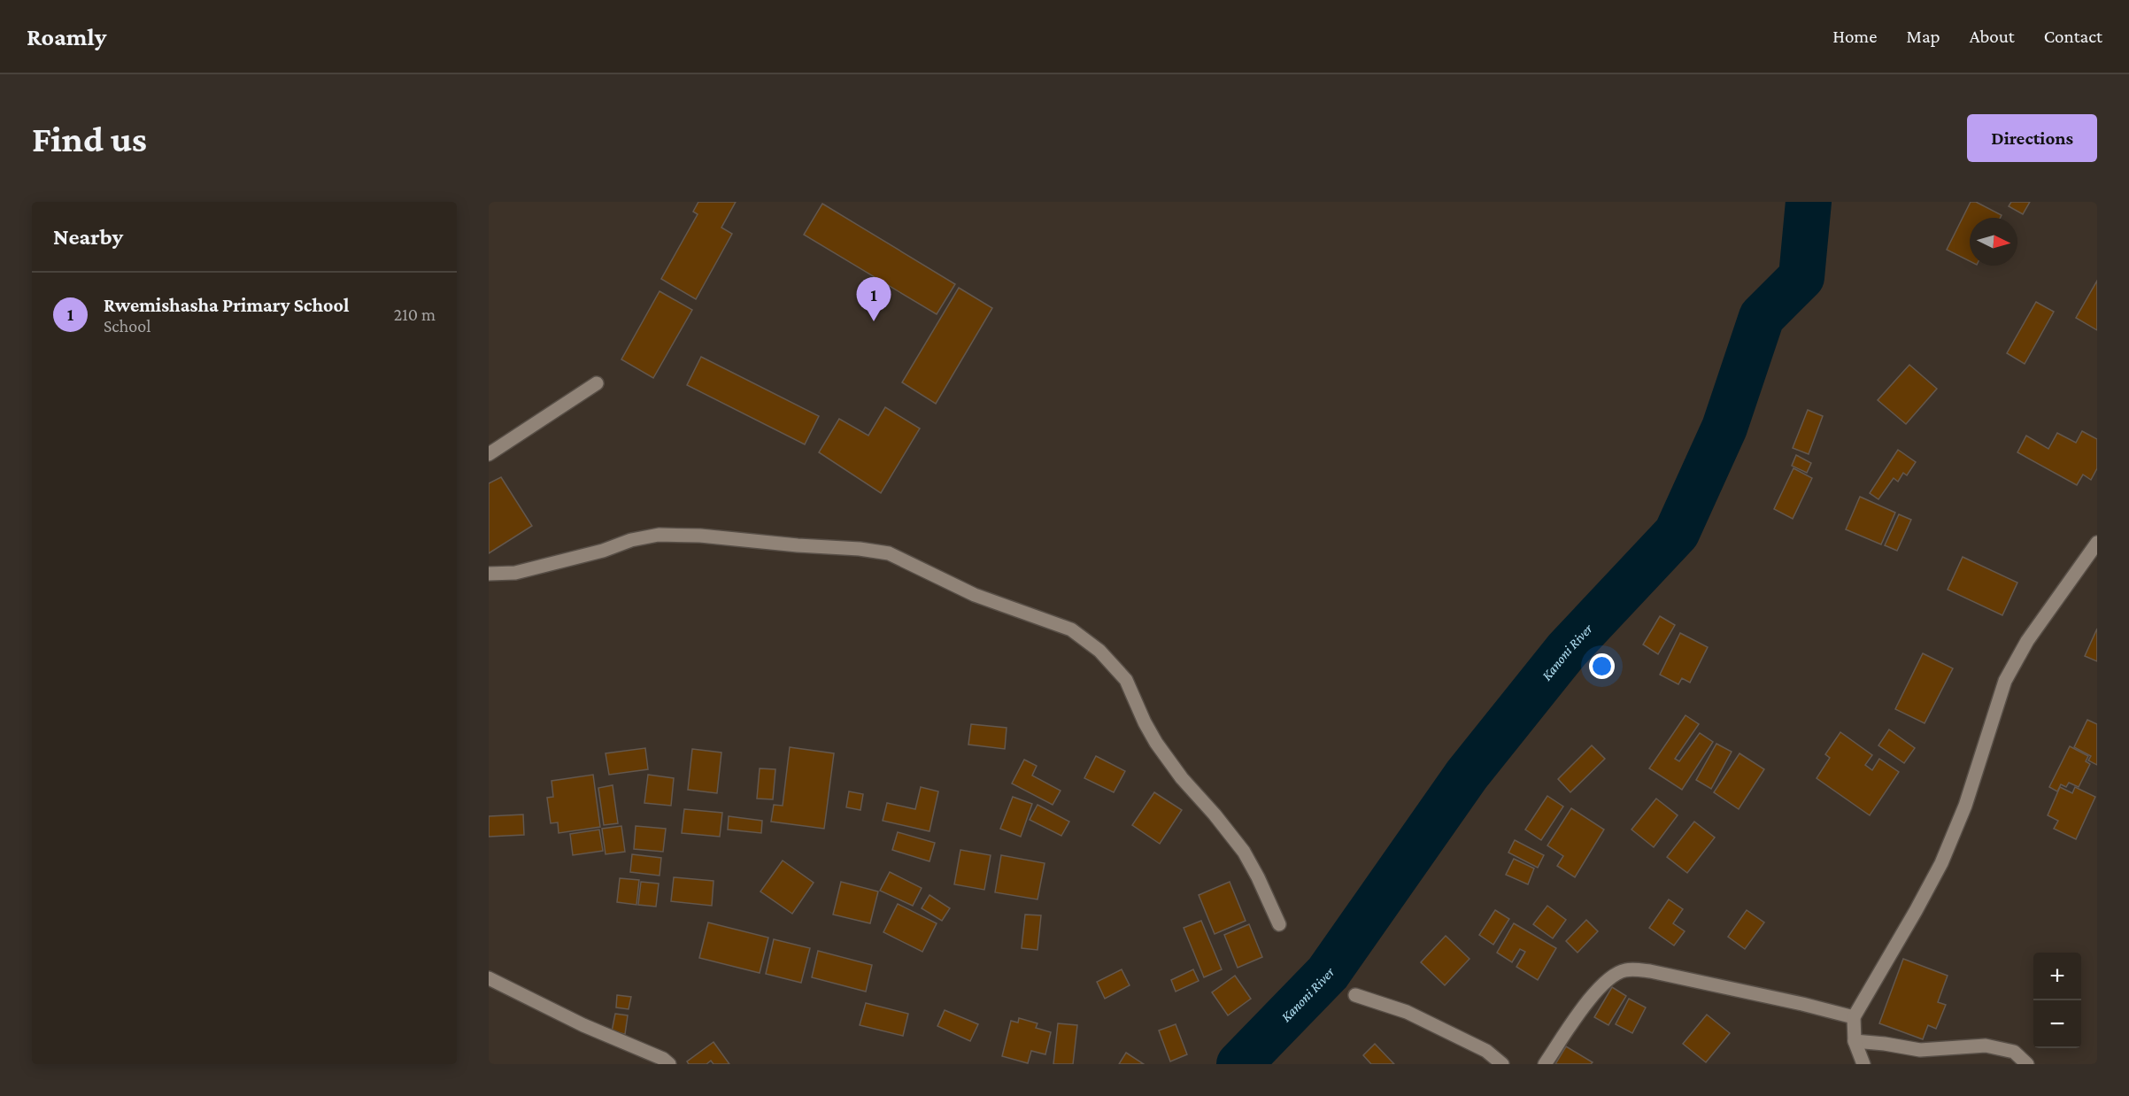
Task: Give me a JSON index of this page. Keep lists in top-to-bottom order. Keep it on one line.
{"water":["Kanoni River"],"north":"right","page":{"header":"Roamly","nav":["Home","Map","About","Contact"],"buttons":"Directions","title":"Find us","heading":"Nearby","list":[{"mark":"1","name":"Rwemishasha Primary School","note":"School","value":"210 m"}],"pins":"1","map_buttons":["+","−"]}}
